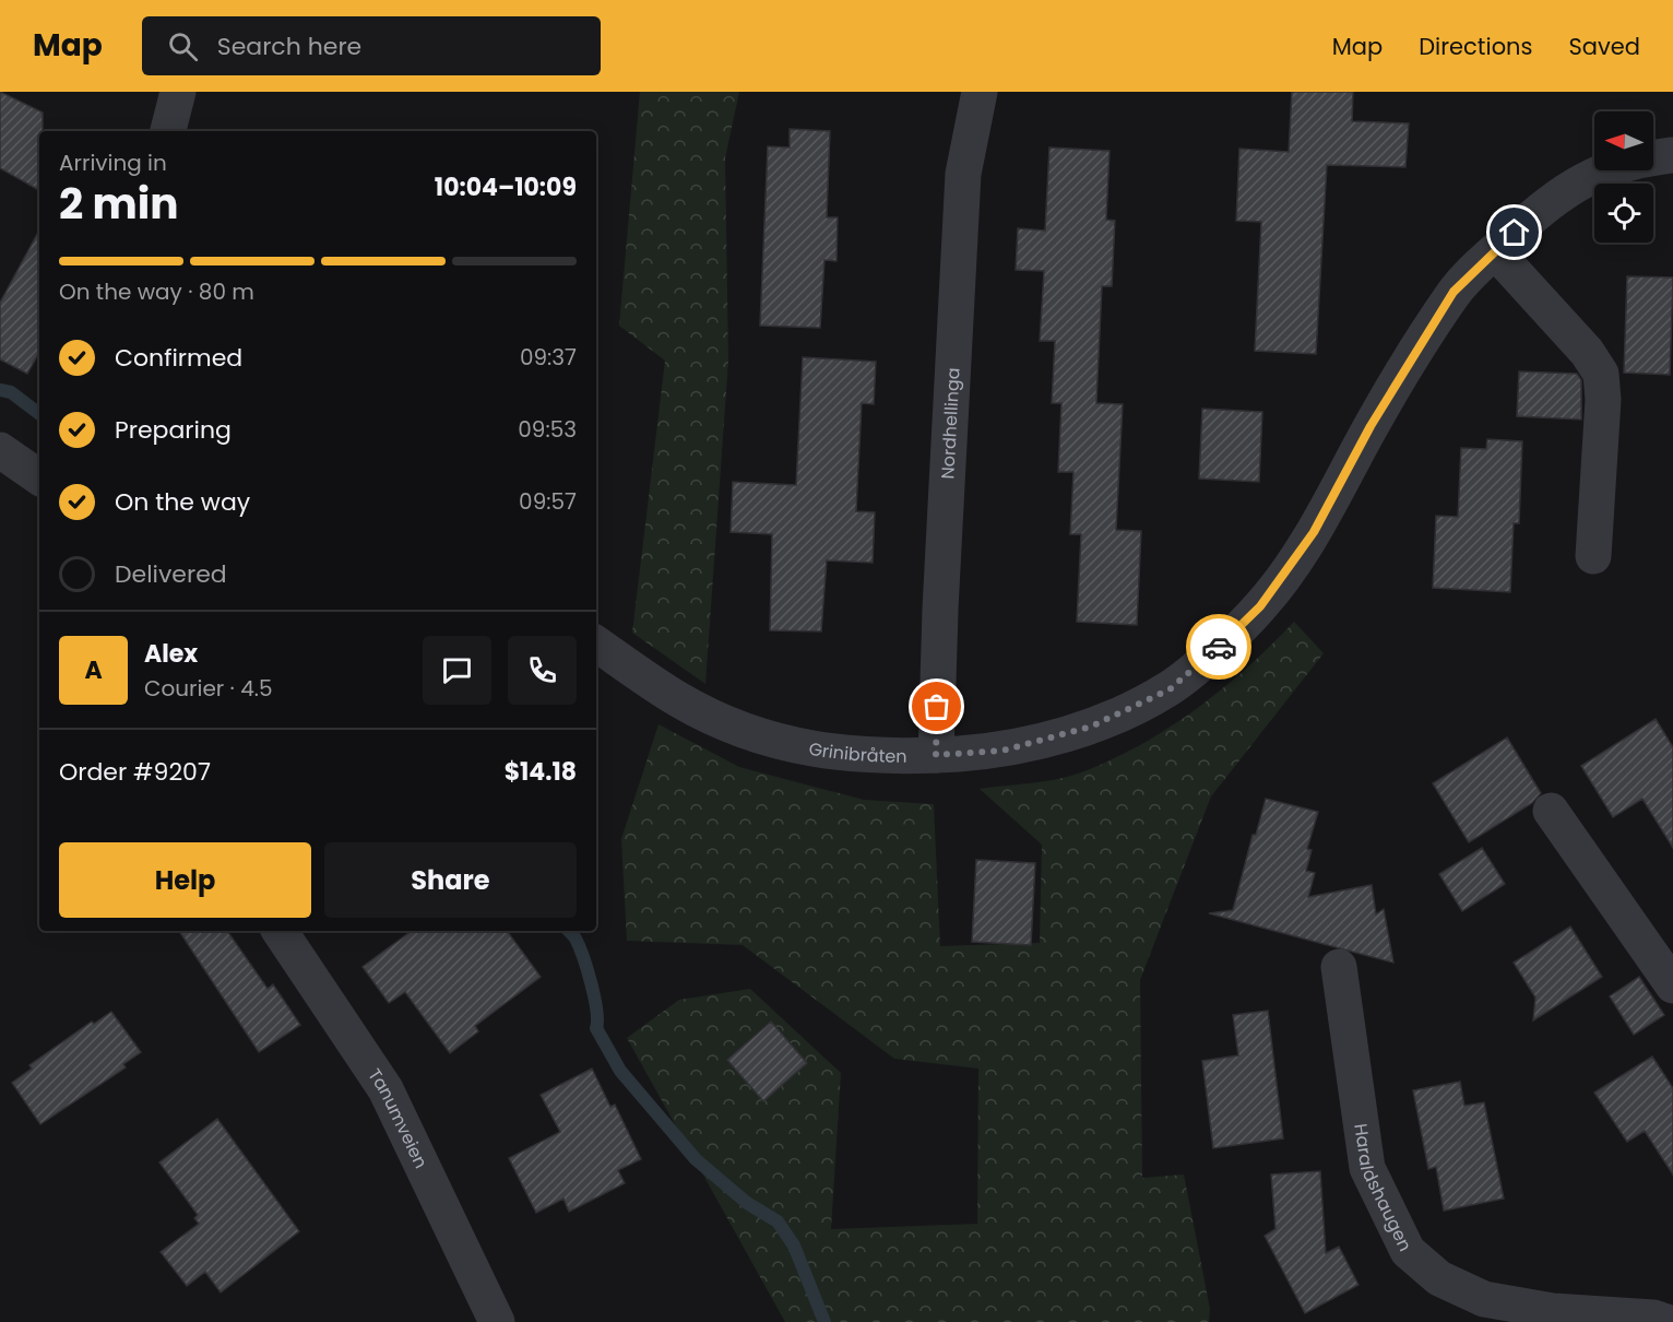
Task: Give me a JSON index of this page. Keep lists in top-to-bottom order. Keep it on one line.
{"streets":{"street":["Nordhellinga","Grinibråten","Tanumveien","Haraldshaugen"]},"crossings":[["Nordhellinga","Grinibråten"]],"north":"left","page":{"header":"Map","search":"Search here","nav":["Map","Directions","Saved"],"heading":["2 min","Arriving in","10:04–10:09"],"panel":["Alex","Courier · 4.5","Order #9207","$14.18"],"bar":"On the way · 80 m","list":[["Confirmed","09:37"],["Preparing","09:53"],["On the way","09:57"],"Delivered"],"round":"A","buttons":["Help","Share"]}}
